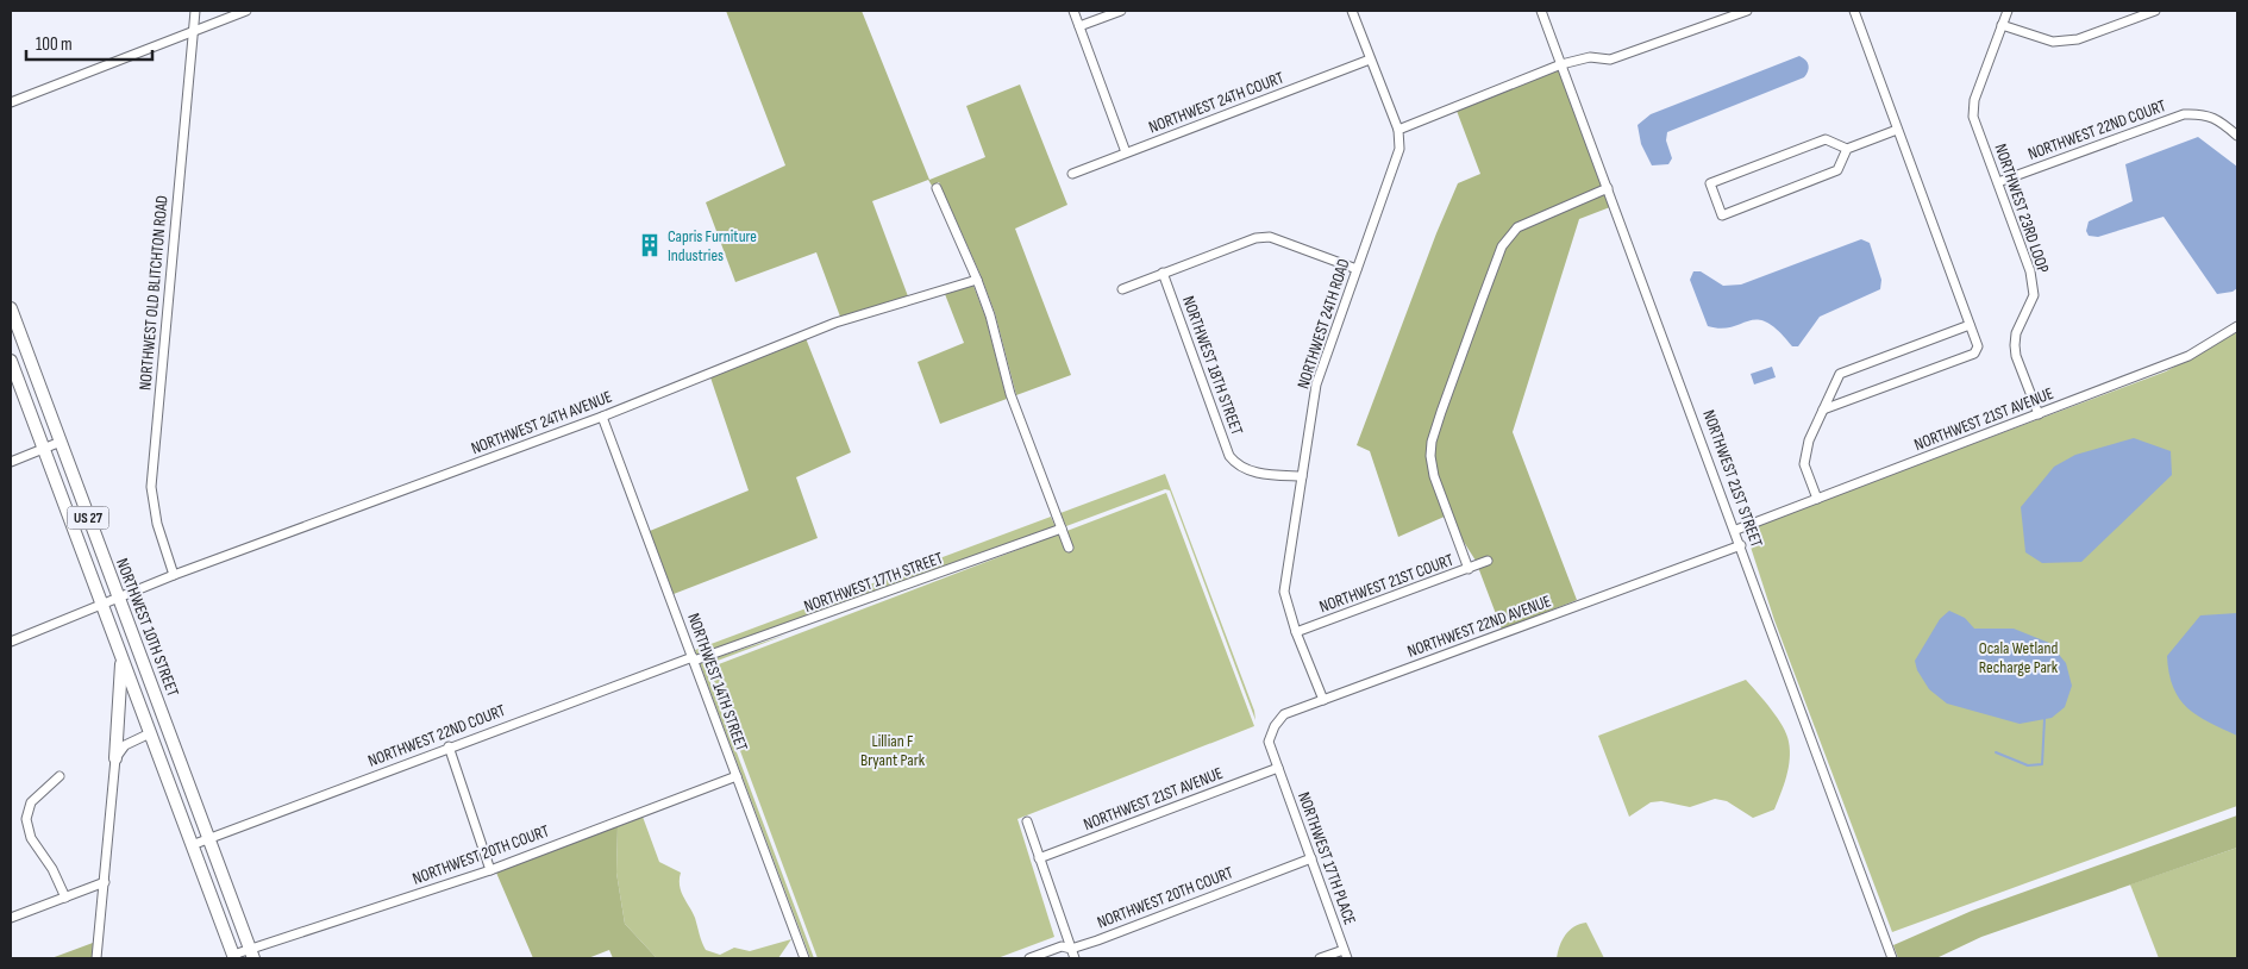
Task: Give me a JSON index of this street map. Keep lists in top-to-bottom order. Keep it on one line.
{"streets":{"highway":["US 27","NORTHWEST 10TH STREET"],"street":["NORTHWEST 24TH COURT","NORTHWEST 22ND COURT","NORTHWEST 23RD LOOP","NORTHWEST OLD BLITCHTON ROAD","NORTHWEST 24TH ROAD","NORTHWEST 18TH STREET","NORTHWEST 21ST AVENUE","NORTHWEST 24TH AVENUE","NORTHWEST 21ST STREET","NORTHWEST 17TH STREET","NORTHWEST 21ST COURT","NORTHWEST 22ND AVENUE","NORTHWEST 14TH STREET","NORTHWEST 20TH COURT","NORTHWEST 17TH PLACE"]},"crossings":[["NORTHWEST 22ND COURT","NORTHWEST 23RD LOOP"],["NORTHWEST 22ND COURT","US 27"],["NORTHWEST 22ND COURT","NORTHWEST 17TH STREET"],["NORTHWEST 22ND COURT","NORTHWEST 10TH STREET"],["NORTHWEST 22ND COURT","NORTHWEST 14TH STREET"],["NORTHWEST 23RD LOOP","NORTHWEST 21ST AVENUE"],["NORTHWEST OLD BLITCHTON ROAD","NORTHWEST 24TH AVENUE"],["NORTHWEST 24TH ROAD","NORTHWEST 18TH STREET"],["NORTHWEST 24TH ROAD","NORTHWEST 21ST COURT"],["NORTHWEST 24TH ROAD","NORTHWEST 22ND AVENUE"],["NORTHWEST 21ST AVENUE","NORTHWEST 21ST STREET"],["NORTHWEST 21ST AVENUE","NORTHWEST 22ND AVENUE"],["NORTHWEST 21ST AVENUE","NORTHWEST 17TH PLACE"],["NORTHWEST 24TH AVENUE","NORTHWEST 10TH STREET"],["NORTHWEST 24TH AVENUE","NORTHWEST 14TH STREET"],["NORTHWEST 21ST STREET","NORTHWEST 22ND AVENUE"],["US 27","NORTHWEST 20TH COURT"],["NORTHWEST 17TH STREET","NORTHWEST 14TH STREET"],["NORTHWEST 22ND AVENUE","NORTHWEST 17TH PLACE"],["NORTHWEST 10TH STREET","NORTHWEST 20TH COURT"],["NORTHWEST 14TH STREET","NORTHWEST 20TH COURT"],["NORTHWEST 20TH COURT","NORTHWEST 17TH PLACE"]],"parks":["Ocala Wetland Recharge Park","Lillian F Bryant Park"],"places":{"building":["Capris Furniture Industries"]},"scale_bar":"100 m"}
